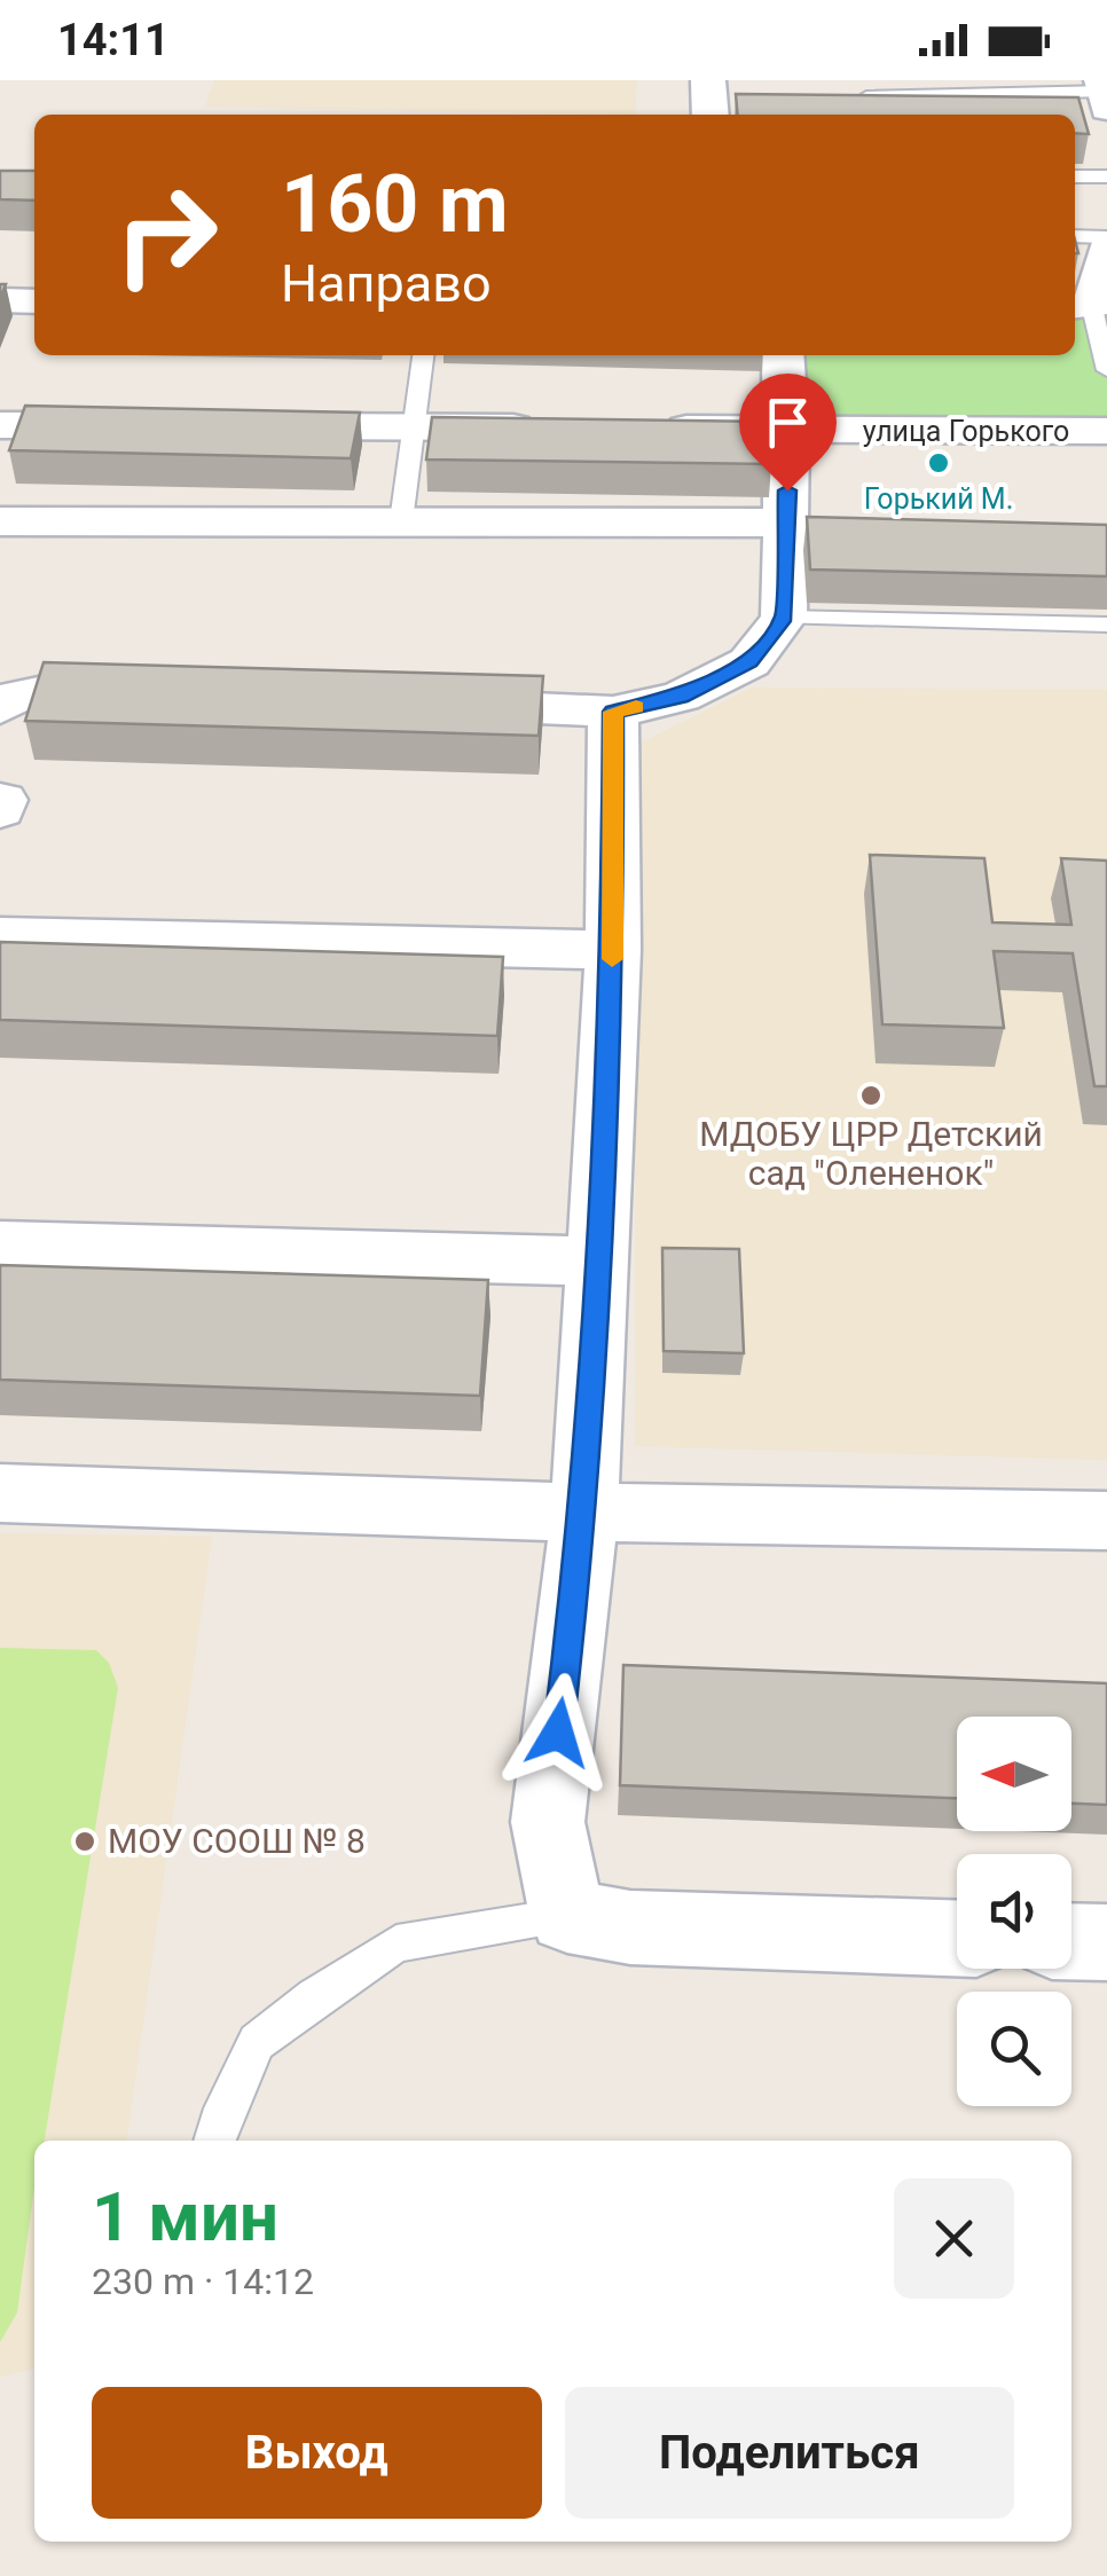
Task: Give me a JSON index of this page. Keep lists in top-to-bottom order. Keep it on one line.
{"streets":{"street":["улица Горького"]},"places":["Горький М.","МДОБУ ЦРР Детский сад \"Олененок\"","МОУ СООШ № 8"],"north":"left","page":{"status":"14:11","turn":["160 m","Направо"],"heading":["1 мин","230 m · 14:12"],"buttons":["Выход","Поделиться"]}}
